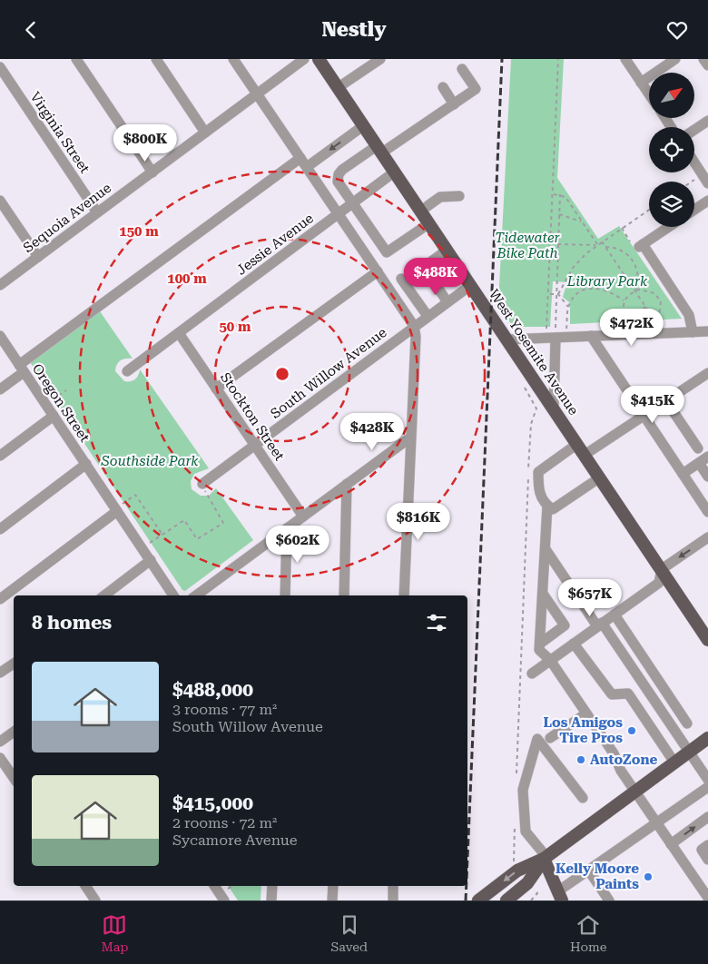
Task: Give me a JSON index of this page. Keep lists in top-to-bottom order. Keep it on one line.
{"streets":{"main road":["West Yosemite Avenue"],"street":["Virginia Street","Sequoia Avenue","Jessie Avenue","South Willow Avenue","Oregon Street","Stockton Street"]},"crossings":[["Virginia Street","Sequoia Avenue"],["Jessie Avenue","West Yosemite Avenue"],["Jessie Avenue","Stockton Street"],["West Yosemite Avenue","South Willow Avenue"],["South Willow Avenue","Stockton Street"]],"parks":["Tidewater Bike Path","Library Park","Southside Park"],"places":["Los Amigos Tire Pros","AutoZone","Kelly Moore Paints"],"north":"top right","page":{"header":"Nestly","price":["$800K","$488K","$472K","$415K","$428K","$816K","$602K","$657K"],"heading":"8 homes","list":[{"name":"$488,000","note":"3 rooms · 77 m² · South Willow Avenue"},{"name":"$415,000","note":"2 rooms · 72 m² · Sycamore Avenue"}],"tabs":["Map","Saved","Home"]},"rings":["150 m","100 m","50 m"]}
